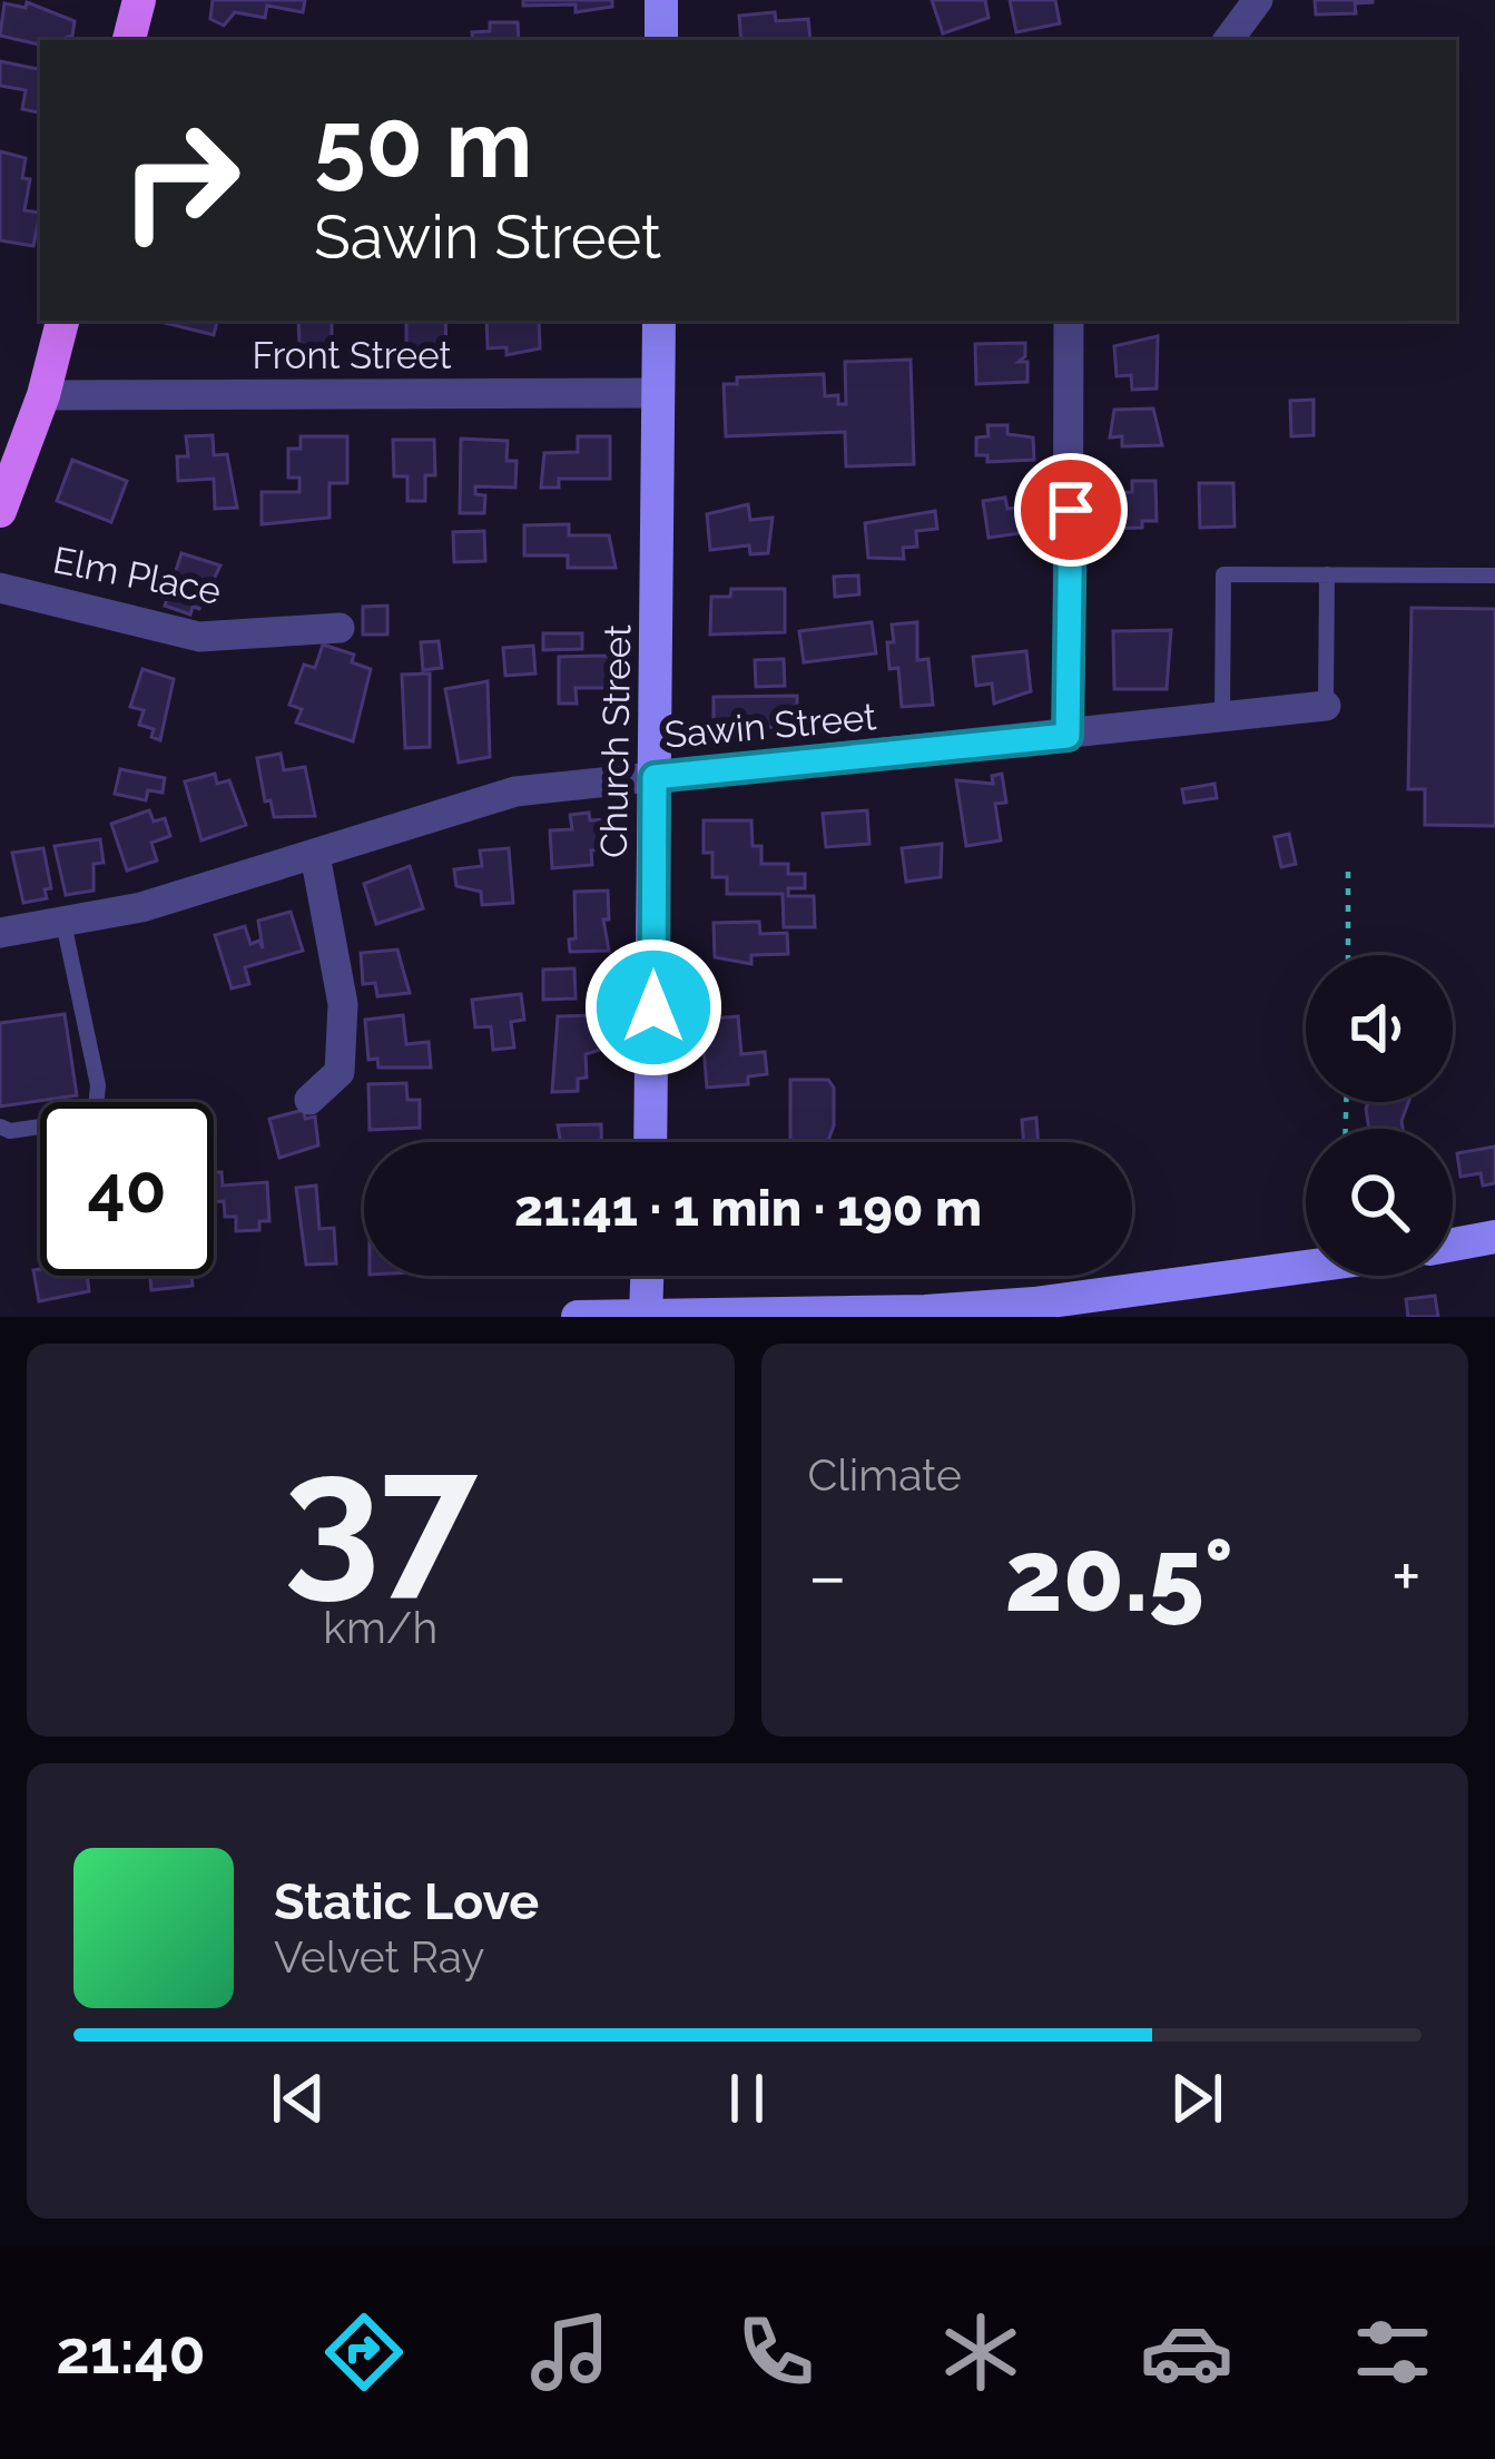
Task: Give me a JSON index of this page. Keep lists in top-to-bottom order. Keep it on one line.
{"streets":{"street":["Front Street","Elm Place","Sawin Street","Church Street"]},"crossings":[["Front Street","Church Street"],["Sawin Street","Church Street"]],"page":{"turn":["50 m","Sawin Street"],"limit":"40","trip":"21:41 · 1 min · 190 m","tile":[["37","km/h"],"Climate"],"heat":["−","20.5°","+"],"song":["Static Love","Velvet Ray"],"tabs":"21:40"}}
